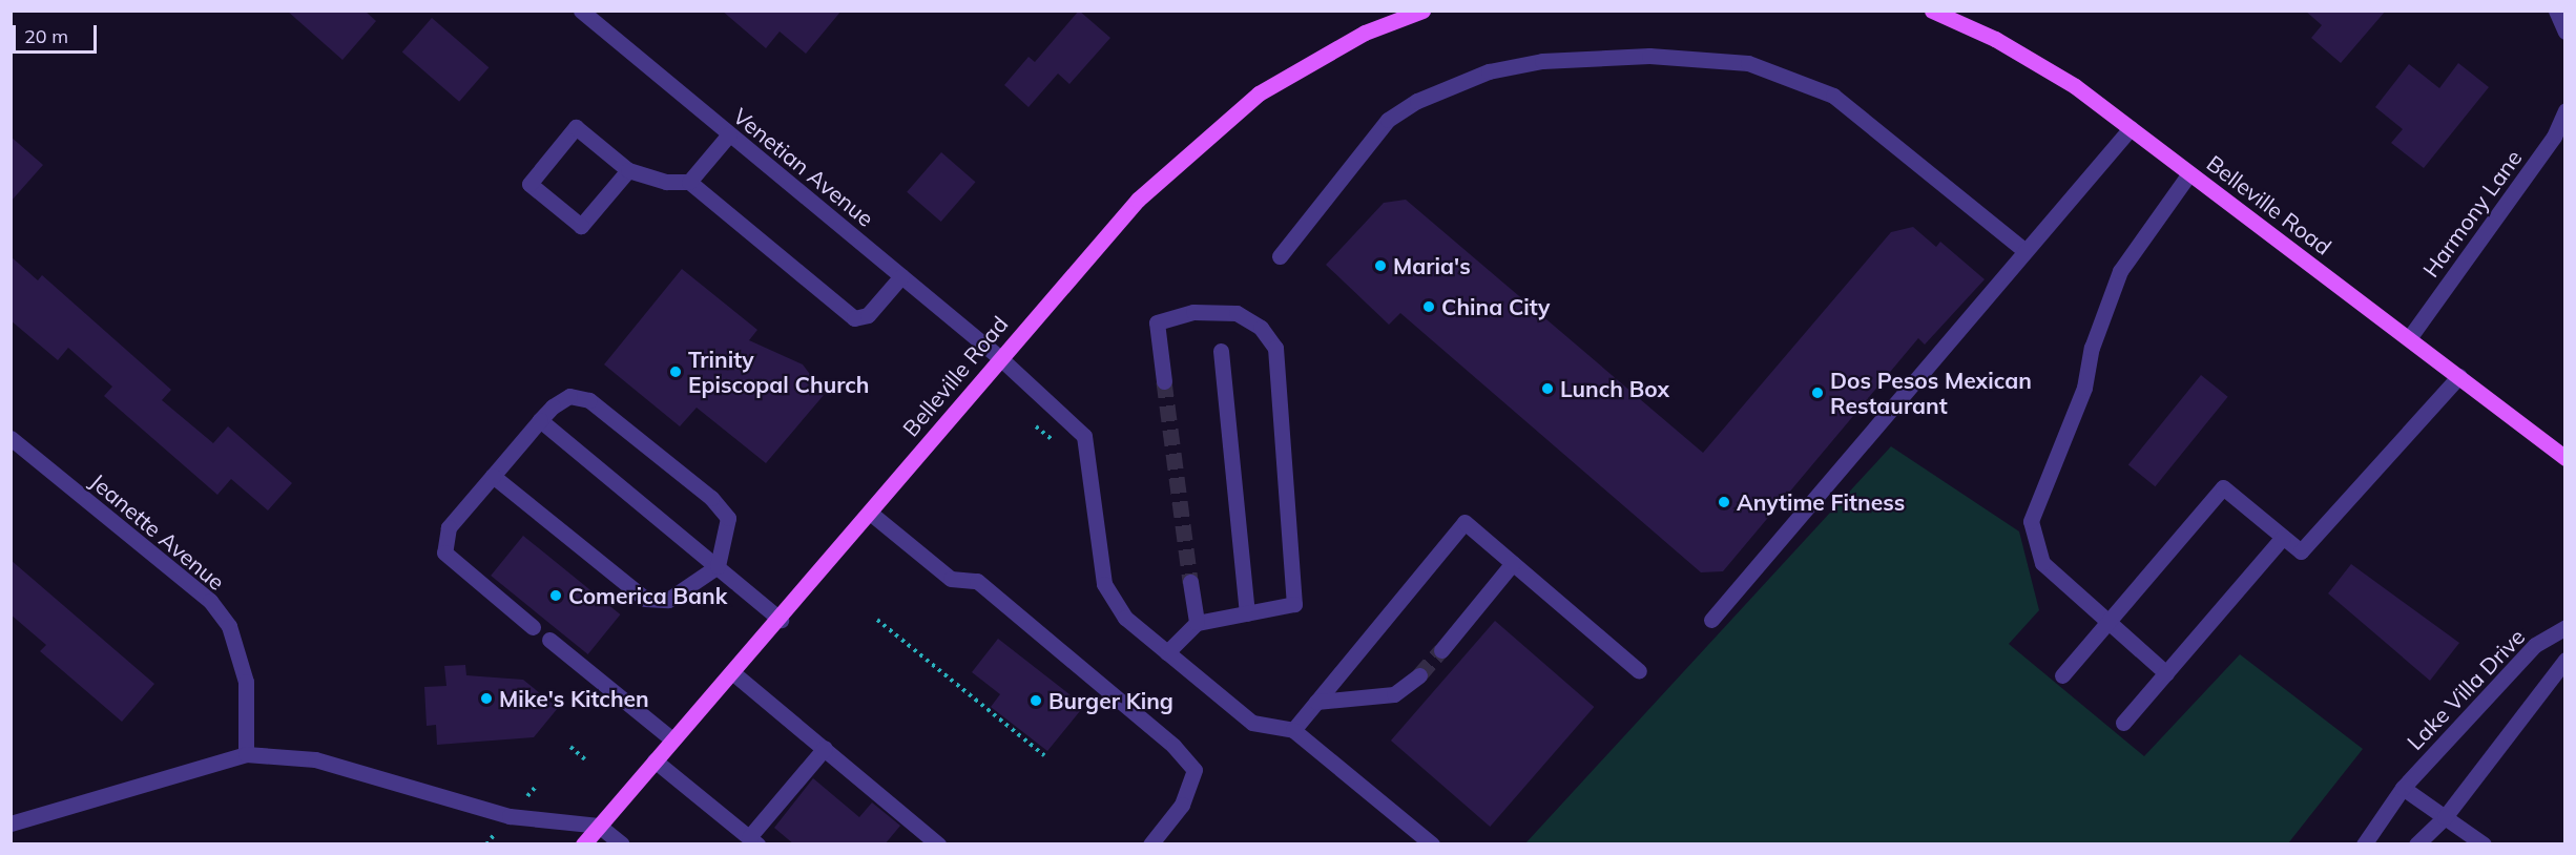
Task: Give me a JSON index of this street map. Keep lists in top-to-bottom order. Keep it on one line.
{"streets":{"main road":["Belleville Road"],"street":["Venetian Avenue","Harmony Lane","Jeanette Avenue","Lake Villa Drive"]},"crossings":[["Venetian Avenue","Belleville Road"],["Belleville Road","Harmony Lane"]],"places":["Maria's","China City","Trinity Episcopal Church","Lunch Box","Dos Pesos Mexican Restaurant","Anytime Fitness","Comerica Bank","Mike's Kitchen","Burger King"],"scale_bar":"20 m"}
